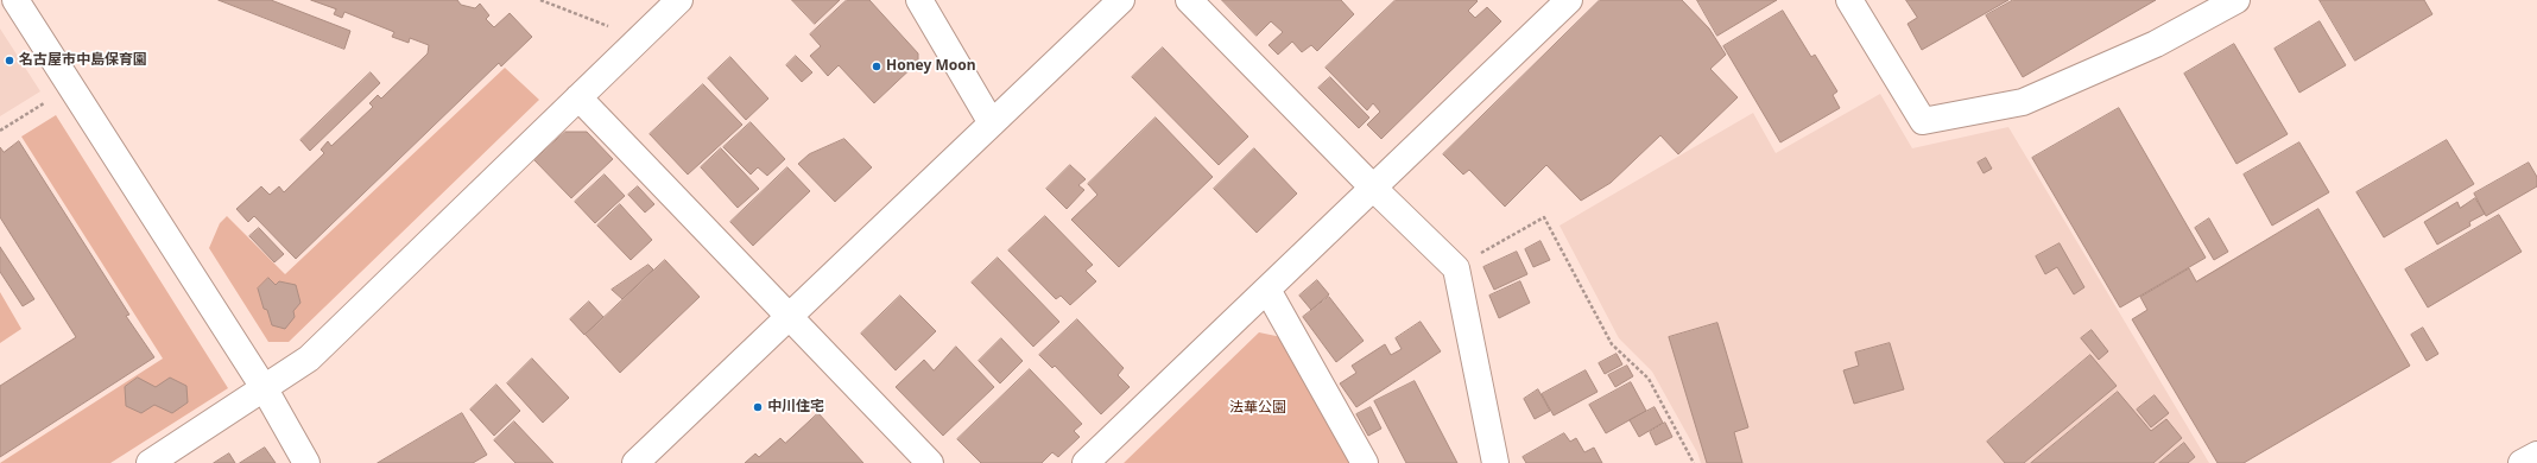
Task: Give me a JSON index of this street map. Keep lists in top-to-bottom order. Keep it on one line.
{"parks":["法華公園"],"places":["名古屋市中島保育園","Honey Moon","中川住宅"]}
